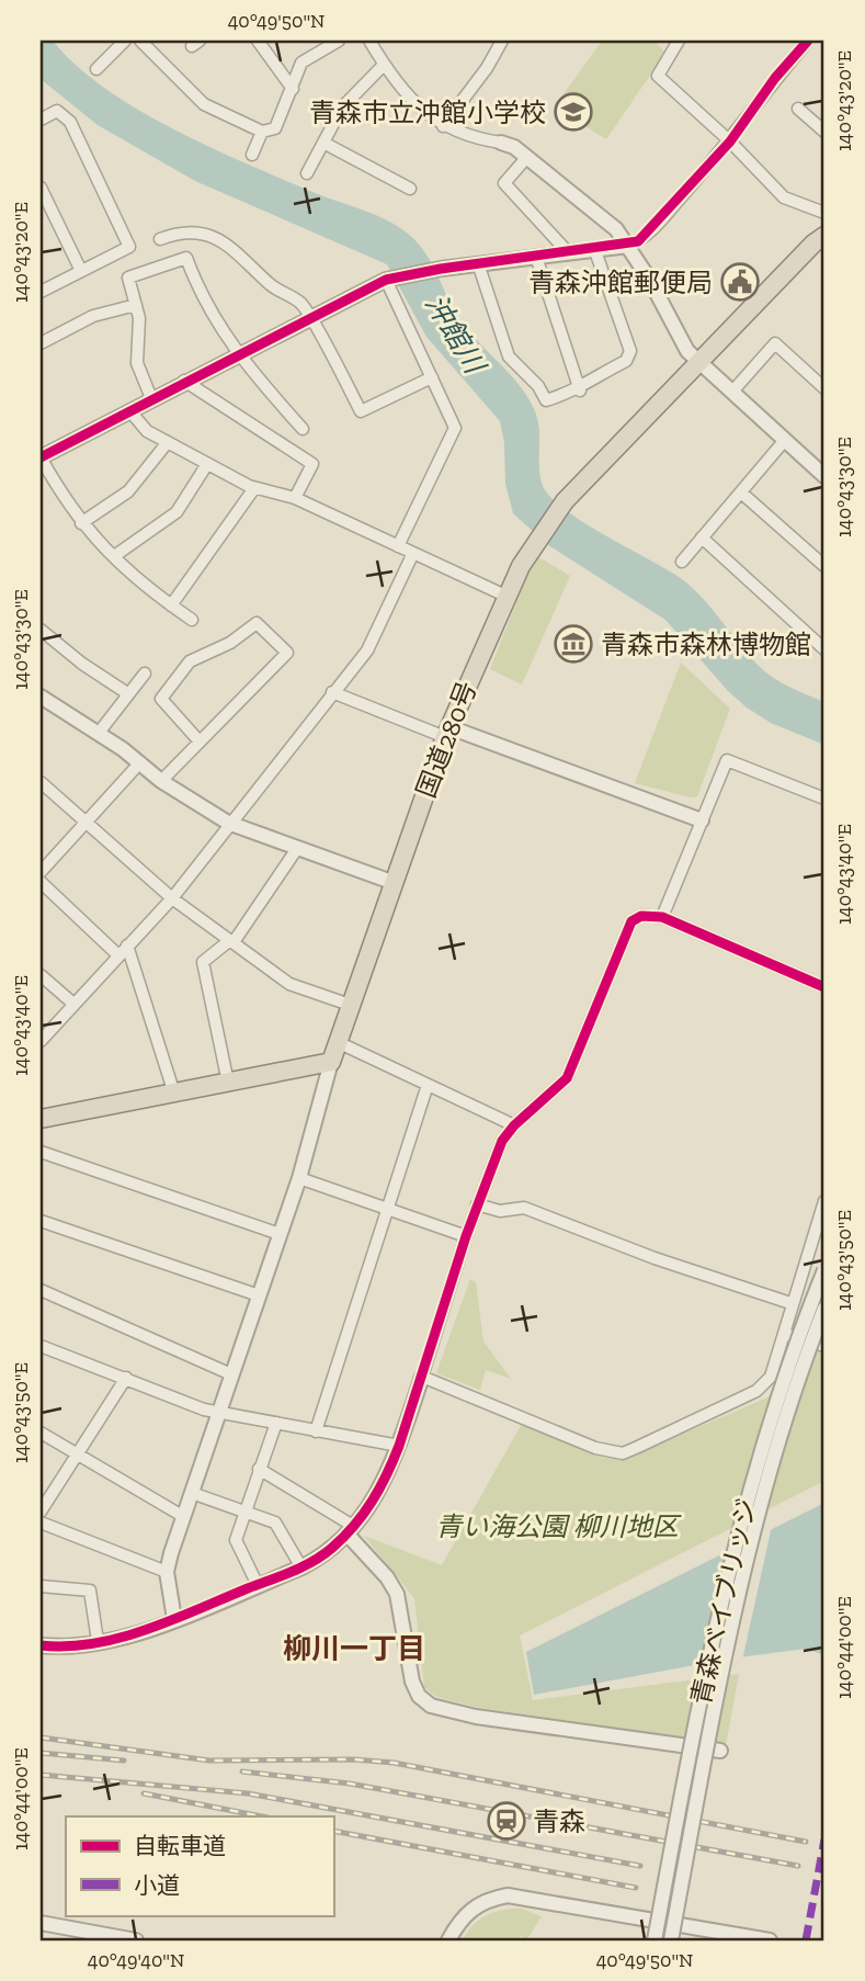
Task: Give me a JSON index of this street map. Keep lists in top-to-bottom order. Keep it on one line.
{"streets":{"highway":["国道280号"],"street":["青森ベイブリッジ"]},"districts":["柳川一丁目"],"water":["沖館川"],"parks":["青い海公園 柳川地区"],"places":{"school or university":["青森市立沖館小学校"],"public building":["青森沖館郵便局"],"museum":["青森市森林博物館"],"station":["青森"]},"legend":["自転車道","小道"],"coordinates":["40°49'50\"N","140°43'20\"E","140°43'30\"E","140°43'40\"E","140°43'50\"E","140°44'00\"E","40°49'40\"N"]}
